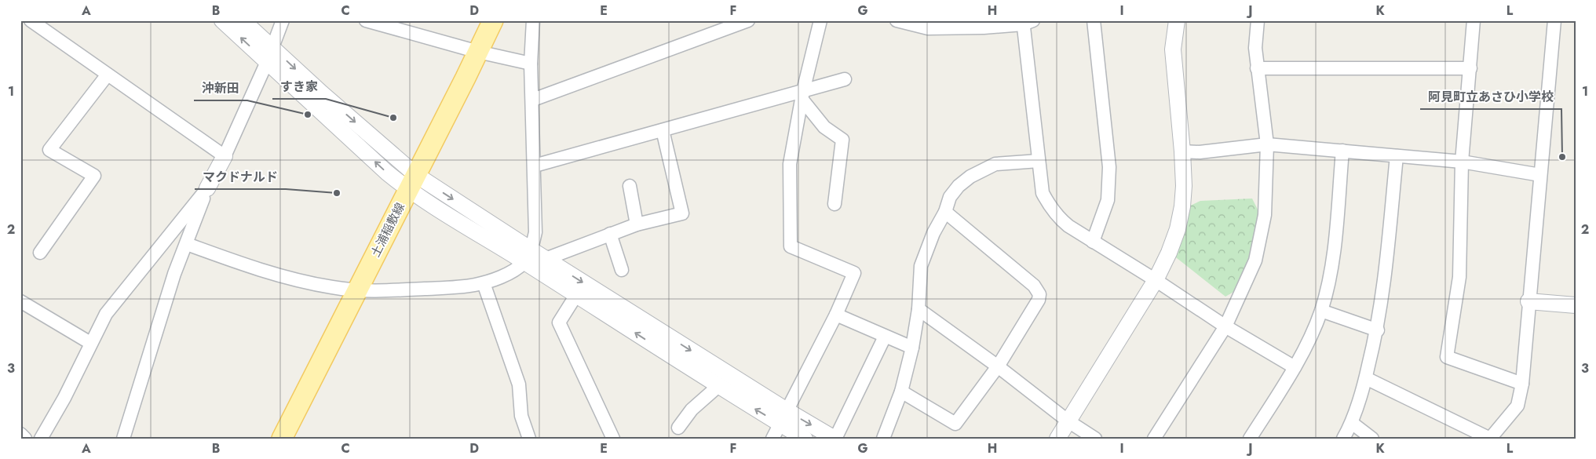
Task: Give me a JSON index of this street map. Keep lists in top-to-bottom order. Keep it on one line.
{"streets":{"main road":["土浦稲敷線"]},"places":["沖新田","すき家","阿見町立あさひ小学校","マクドナルド"],"grid":{"columns":["A","B","C","D","E","F","G","H","I","J","K","L"],"rows":["1","2","3"]}}
